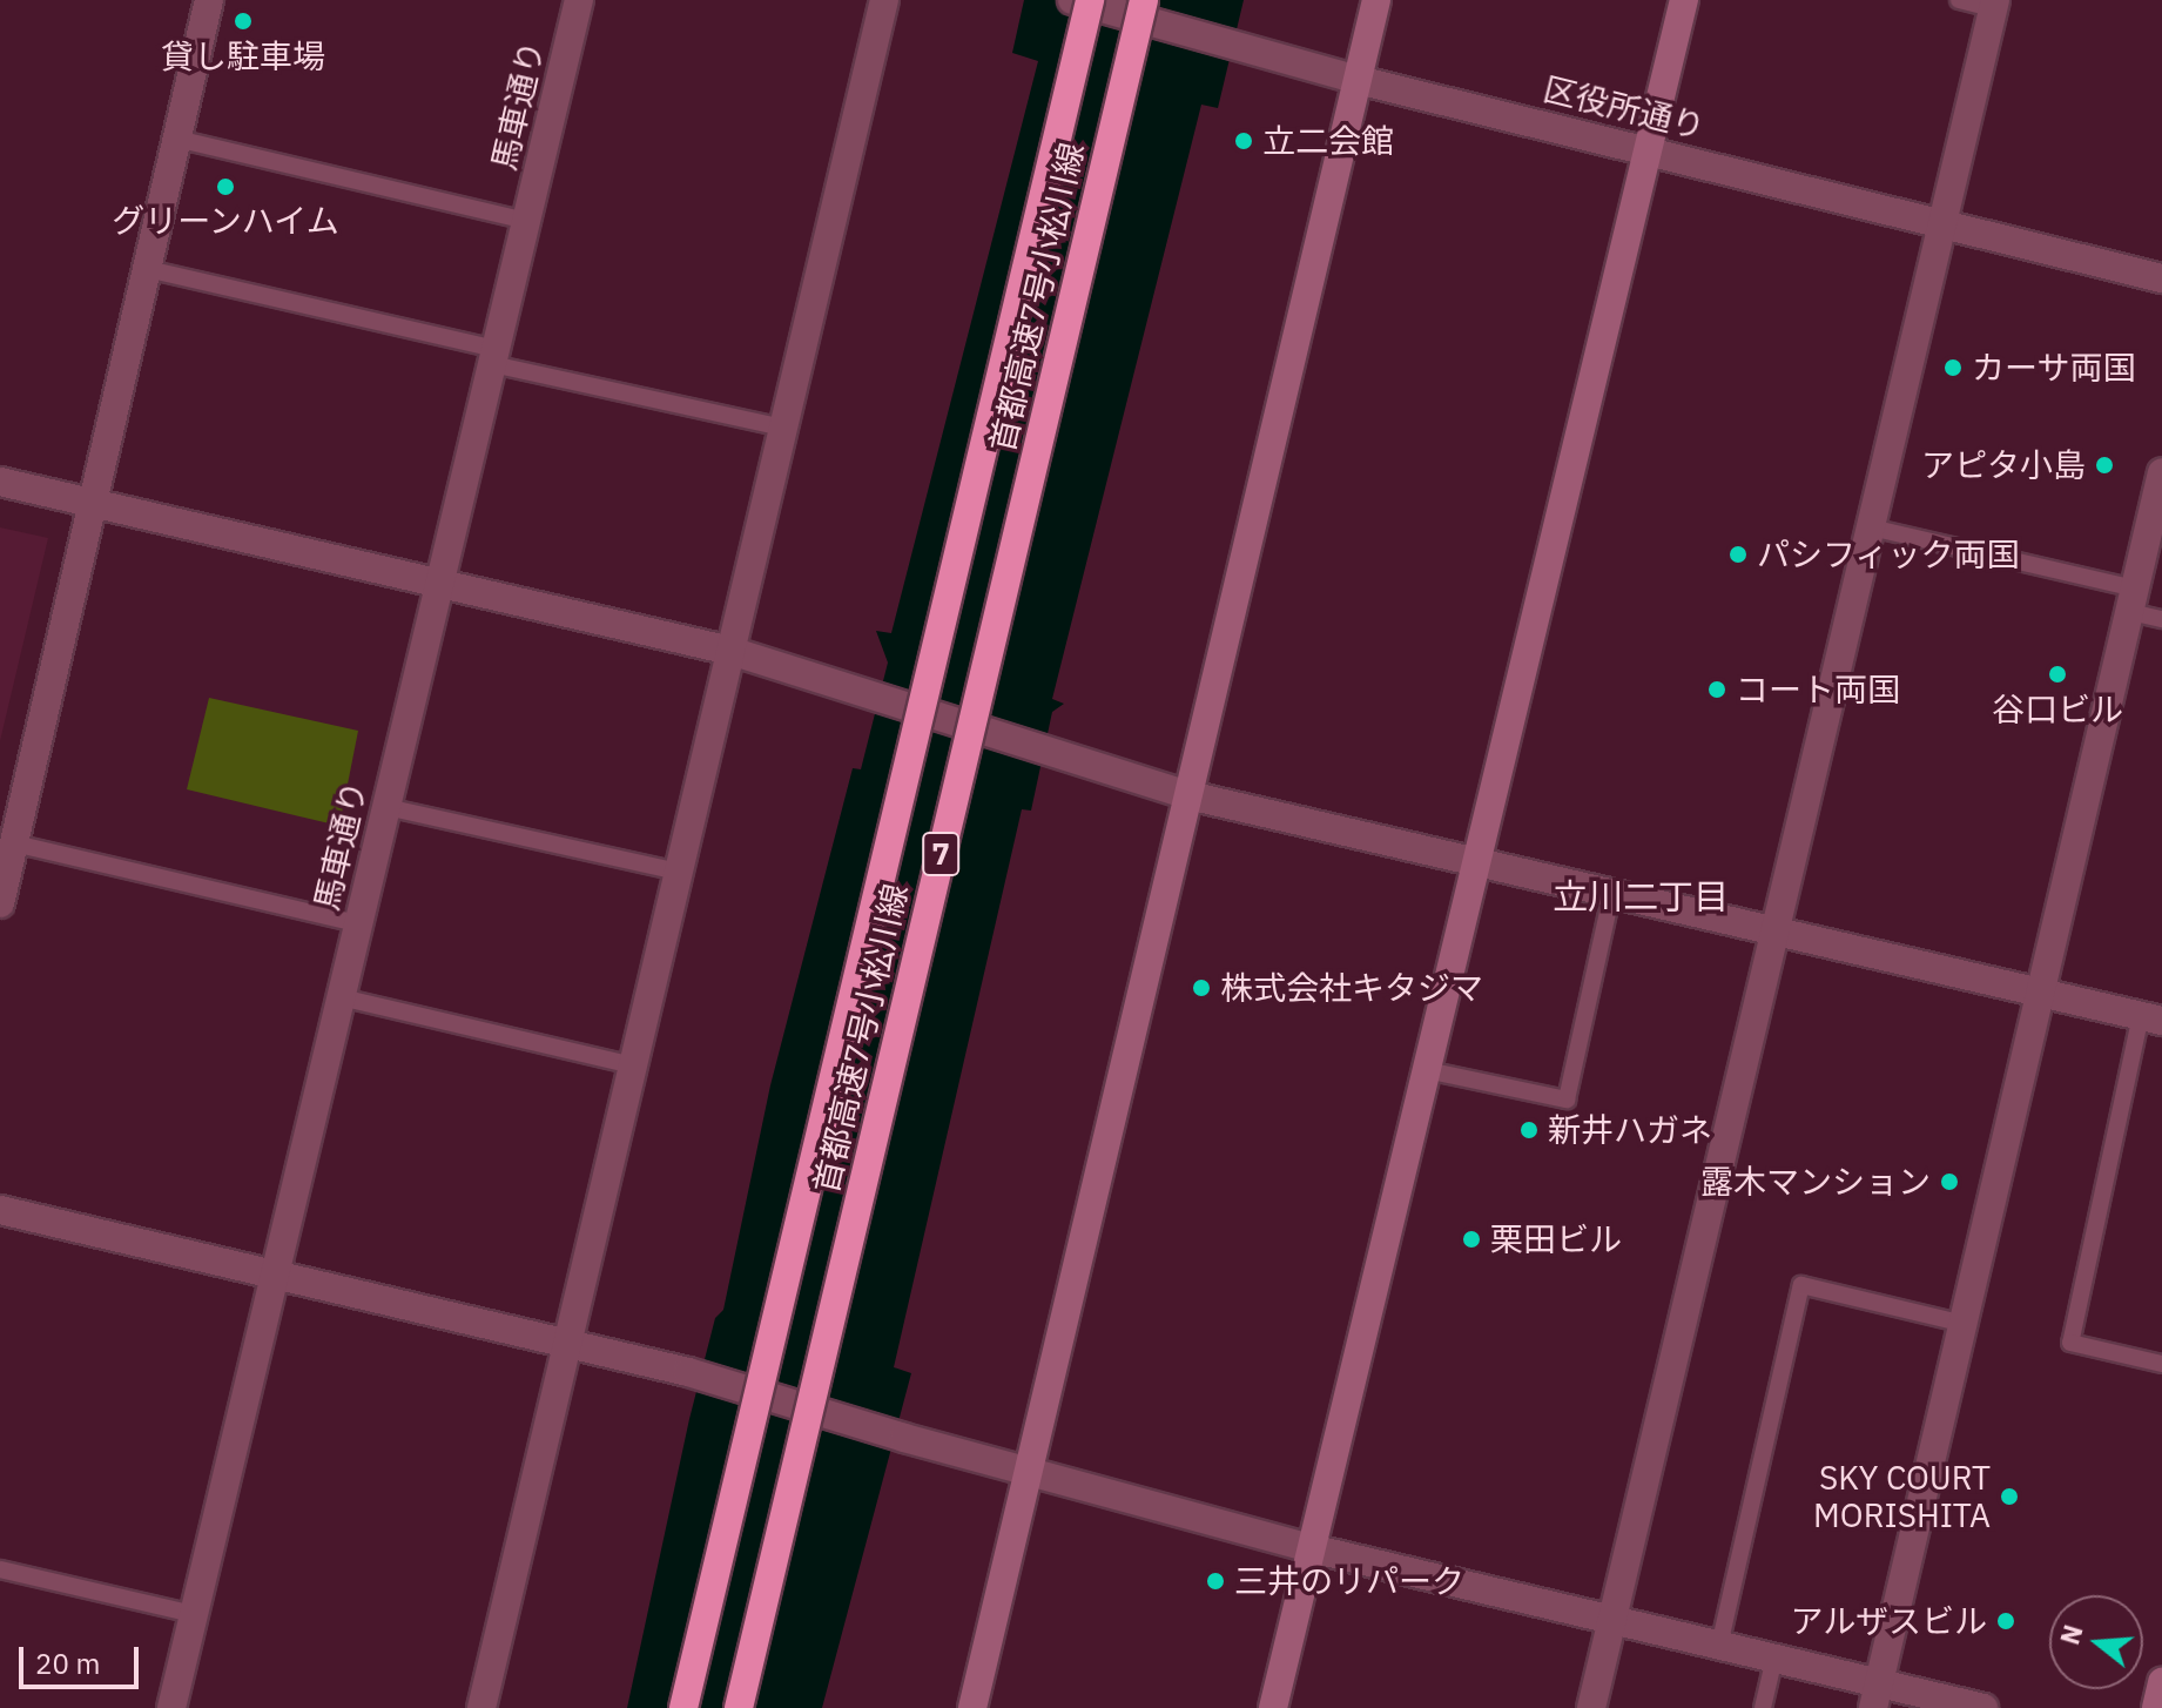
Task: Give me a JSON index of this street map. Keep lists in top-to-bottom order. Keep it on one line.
{"streets":{"highway":["首都高速7号小松川線","7"],"street":["馬車通り","区役所通り"]},"districts":["立川二丁目"],"places":["貸し駐車場","立二会館","グリーンハイム","カーサ両国","アピタ小島","パシフィック両国","谷口ビル","コート両国","株式会社キタジマ","新井ハガネ","露木マンション","栗田ビル","SKY COURT MORISHITA","三井のリパーク","アルザスビル"],"scale_bar":"20 m","north":"left"}
